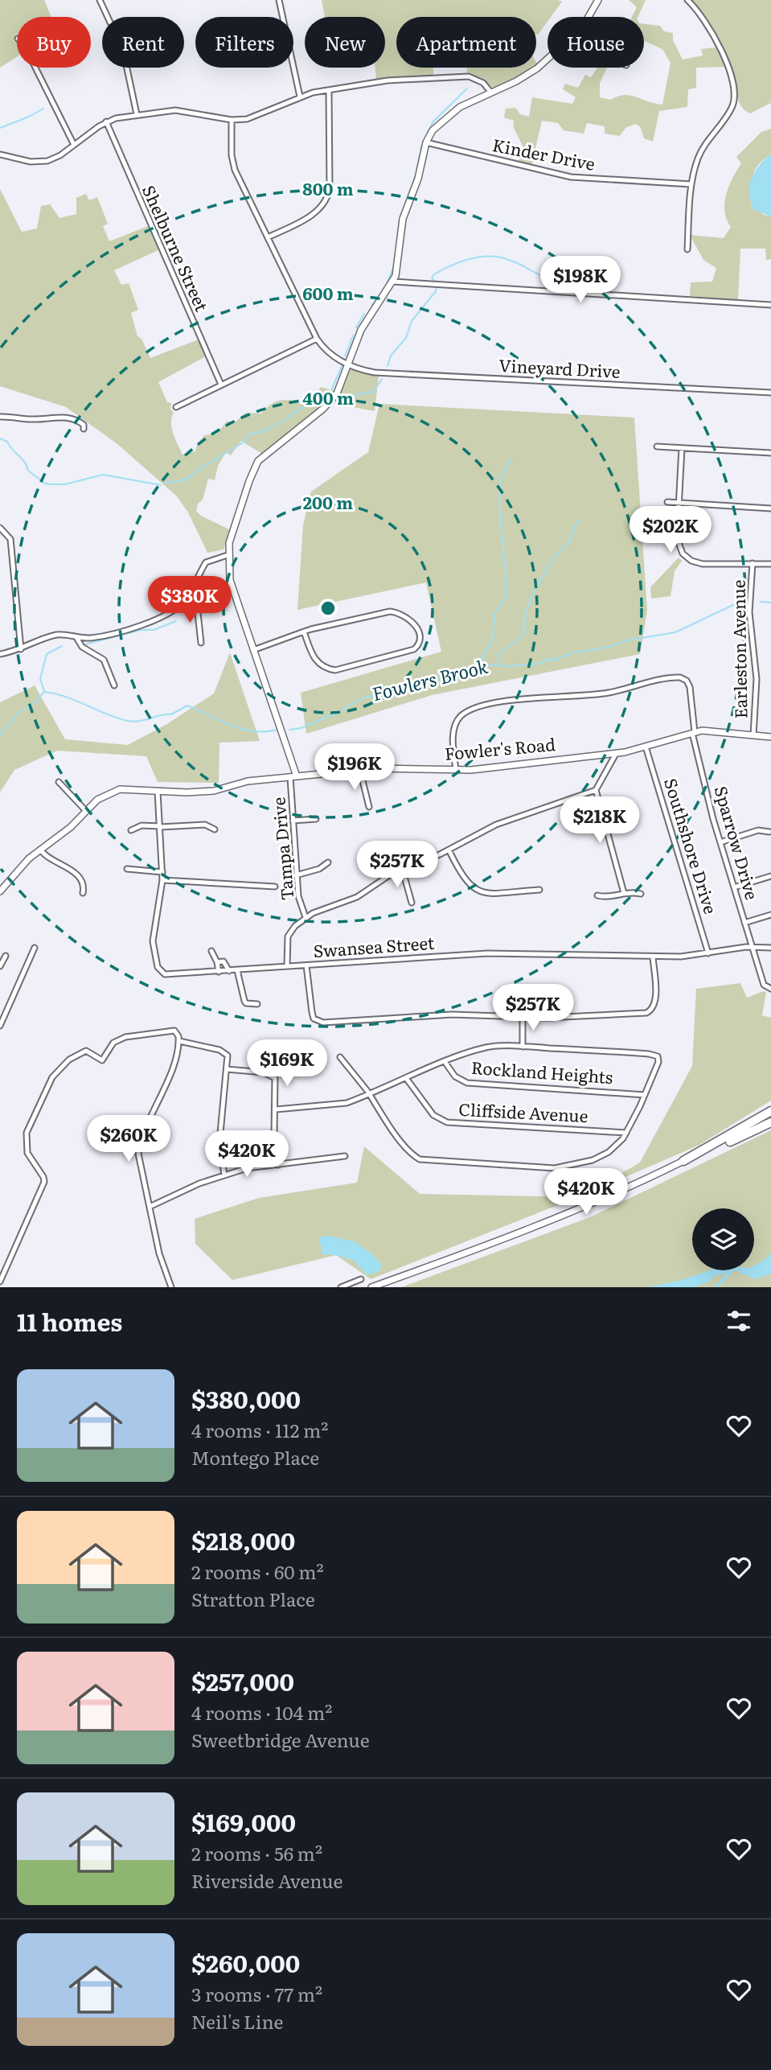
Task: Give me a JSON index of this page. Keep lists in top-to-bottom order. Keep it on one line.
{"streets":{"street":["Kinder Drive","Shelburne Street","Vineyard Drive","Earleston Avenue","Fowler's Road","Sparrow Drive","Southshore Drive","Tampa Drive","Swansea Street","Rockland Heights","Cliffside Avenue"]},"crossings":[["Earleston Avenue","Fowler's Road"],["Fowler's Road","Sparrow Drive"],["Fowler's Road","Southshore Drive"],["Fowler's Road","Tampa Drive"],["Fowler's Road","Swansea Street"],["Sparrow Drive","Swansea Street"],["Southshore Drive","Swansea Street"]],"water":["Fowlers Brook"],"page":{"chip":["Buy","Rent","Filters","New","Apartment","House"],"price":["$198K","$202K","$380K","$196K","$218K","$257K","$257K","$169K","$260K","$420K","$420K"],"heading":"11 homes","list":[{"name":"$380,000","note":"4 rooms · 112 m² · Montego Place"},{"name":"$218,000","note":"2 rooms · 60 m² · Stratton Place"},{"name":"$257,000","note":"4 rooms · 104 m² · Sweetbridge Avenue"},{"name":"$169,000","note":"2 rooms · 56 m² · Riverside Avenue"},{"name":"$260,000","note":"3 rooms · 77 m² · Neil's Line"}]},"rings":["800 m","600 m","400 m","200 m"]}
